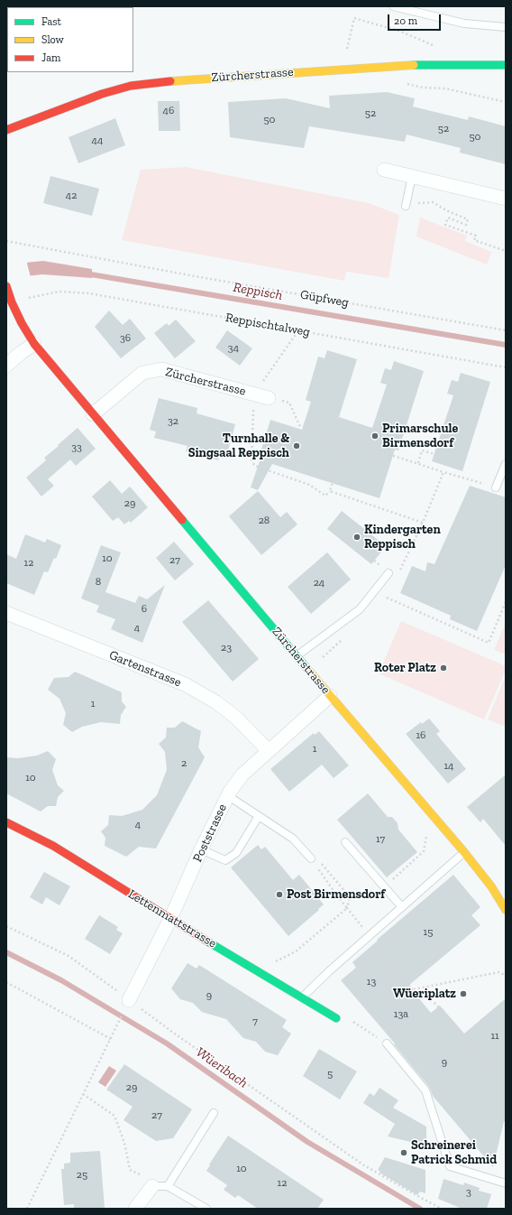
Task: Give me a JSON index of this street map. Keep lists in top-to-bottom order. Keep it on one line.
{"streets":{"street":["Zürcherstrasse","Gartenstrasse","Poststrasse","Lettenmattstrasse"],"path":["Güpfweg","Reppischtalweg"]},"crossings":[["Zürcherstrasse","Poststrasse"],["Gartenstrasse","Poststrasse"],["Poststrasse","Lettenmattstrasse"]],"water":["Reppisch","Wüeribach"],"places":["Primarschule Birmensdorf","Turnhalle & Singsaal Reppisch","Kindergarten Reppisch","Roter Platz","Post Birmensdorf","Wüeriplatz","Schreinerei Patrick Schmid"],"house_numbers":["46","52","50","52","50","44","42","36","34","32","33","29","28","10","27","12","8","24","6","4","23","1","16","1","2","14","10","4","17","15","13","9","13a","7","11","9","5","29","27","10","25","12","3"],"legend":["Fast","Slow","Jam"],"scale_bar":"20 m"}
